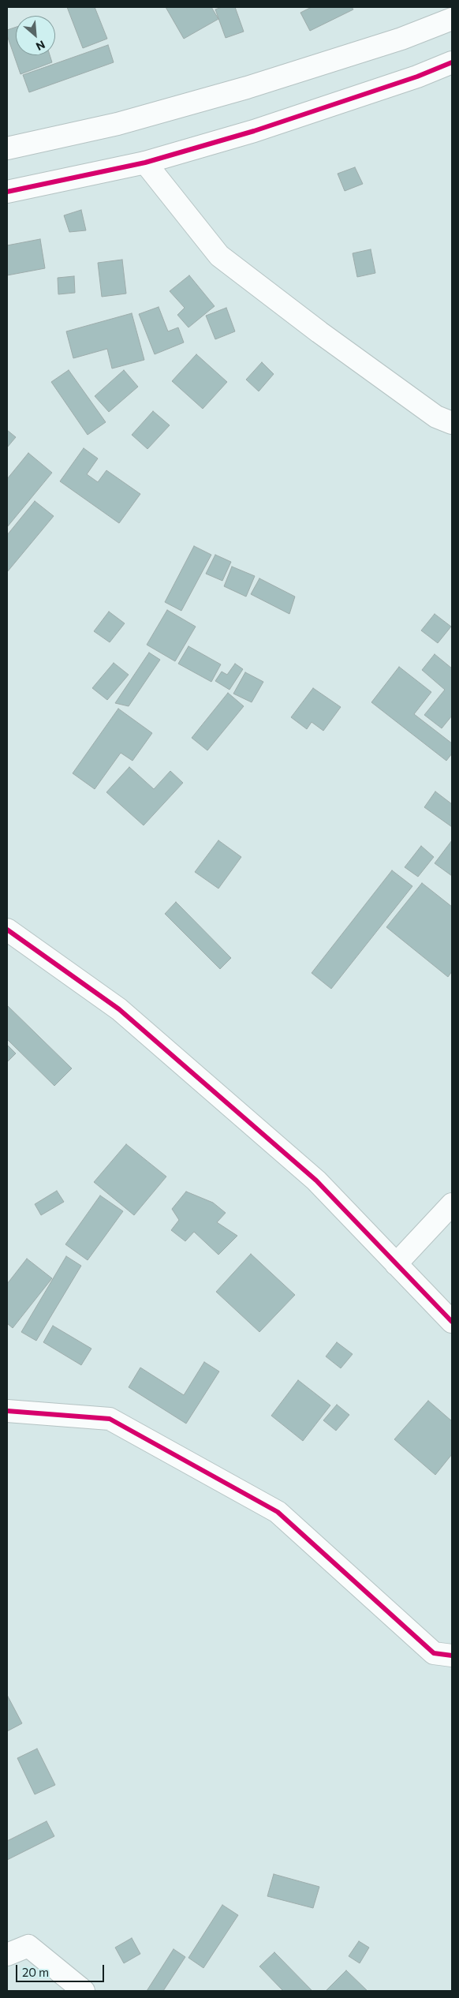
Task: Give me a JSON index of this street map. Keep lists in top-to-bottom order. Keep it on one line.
{"scale_bar":"20 m","north":"bottom right"}
